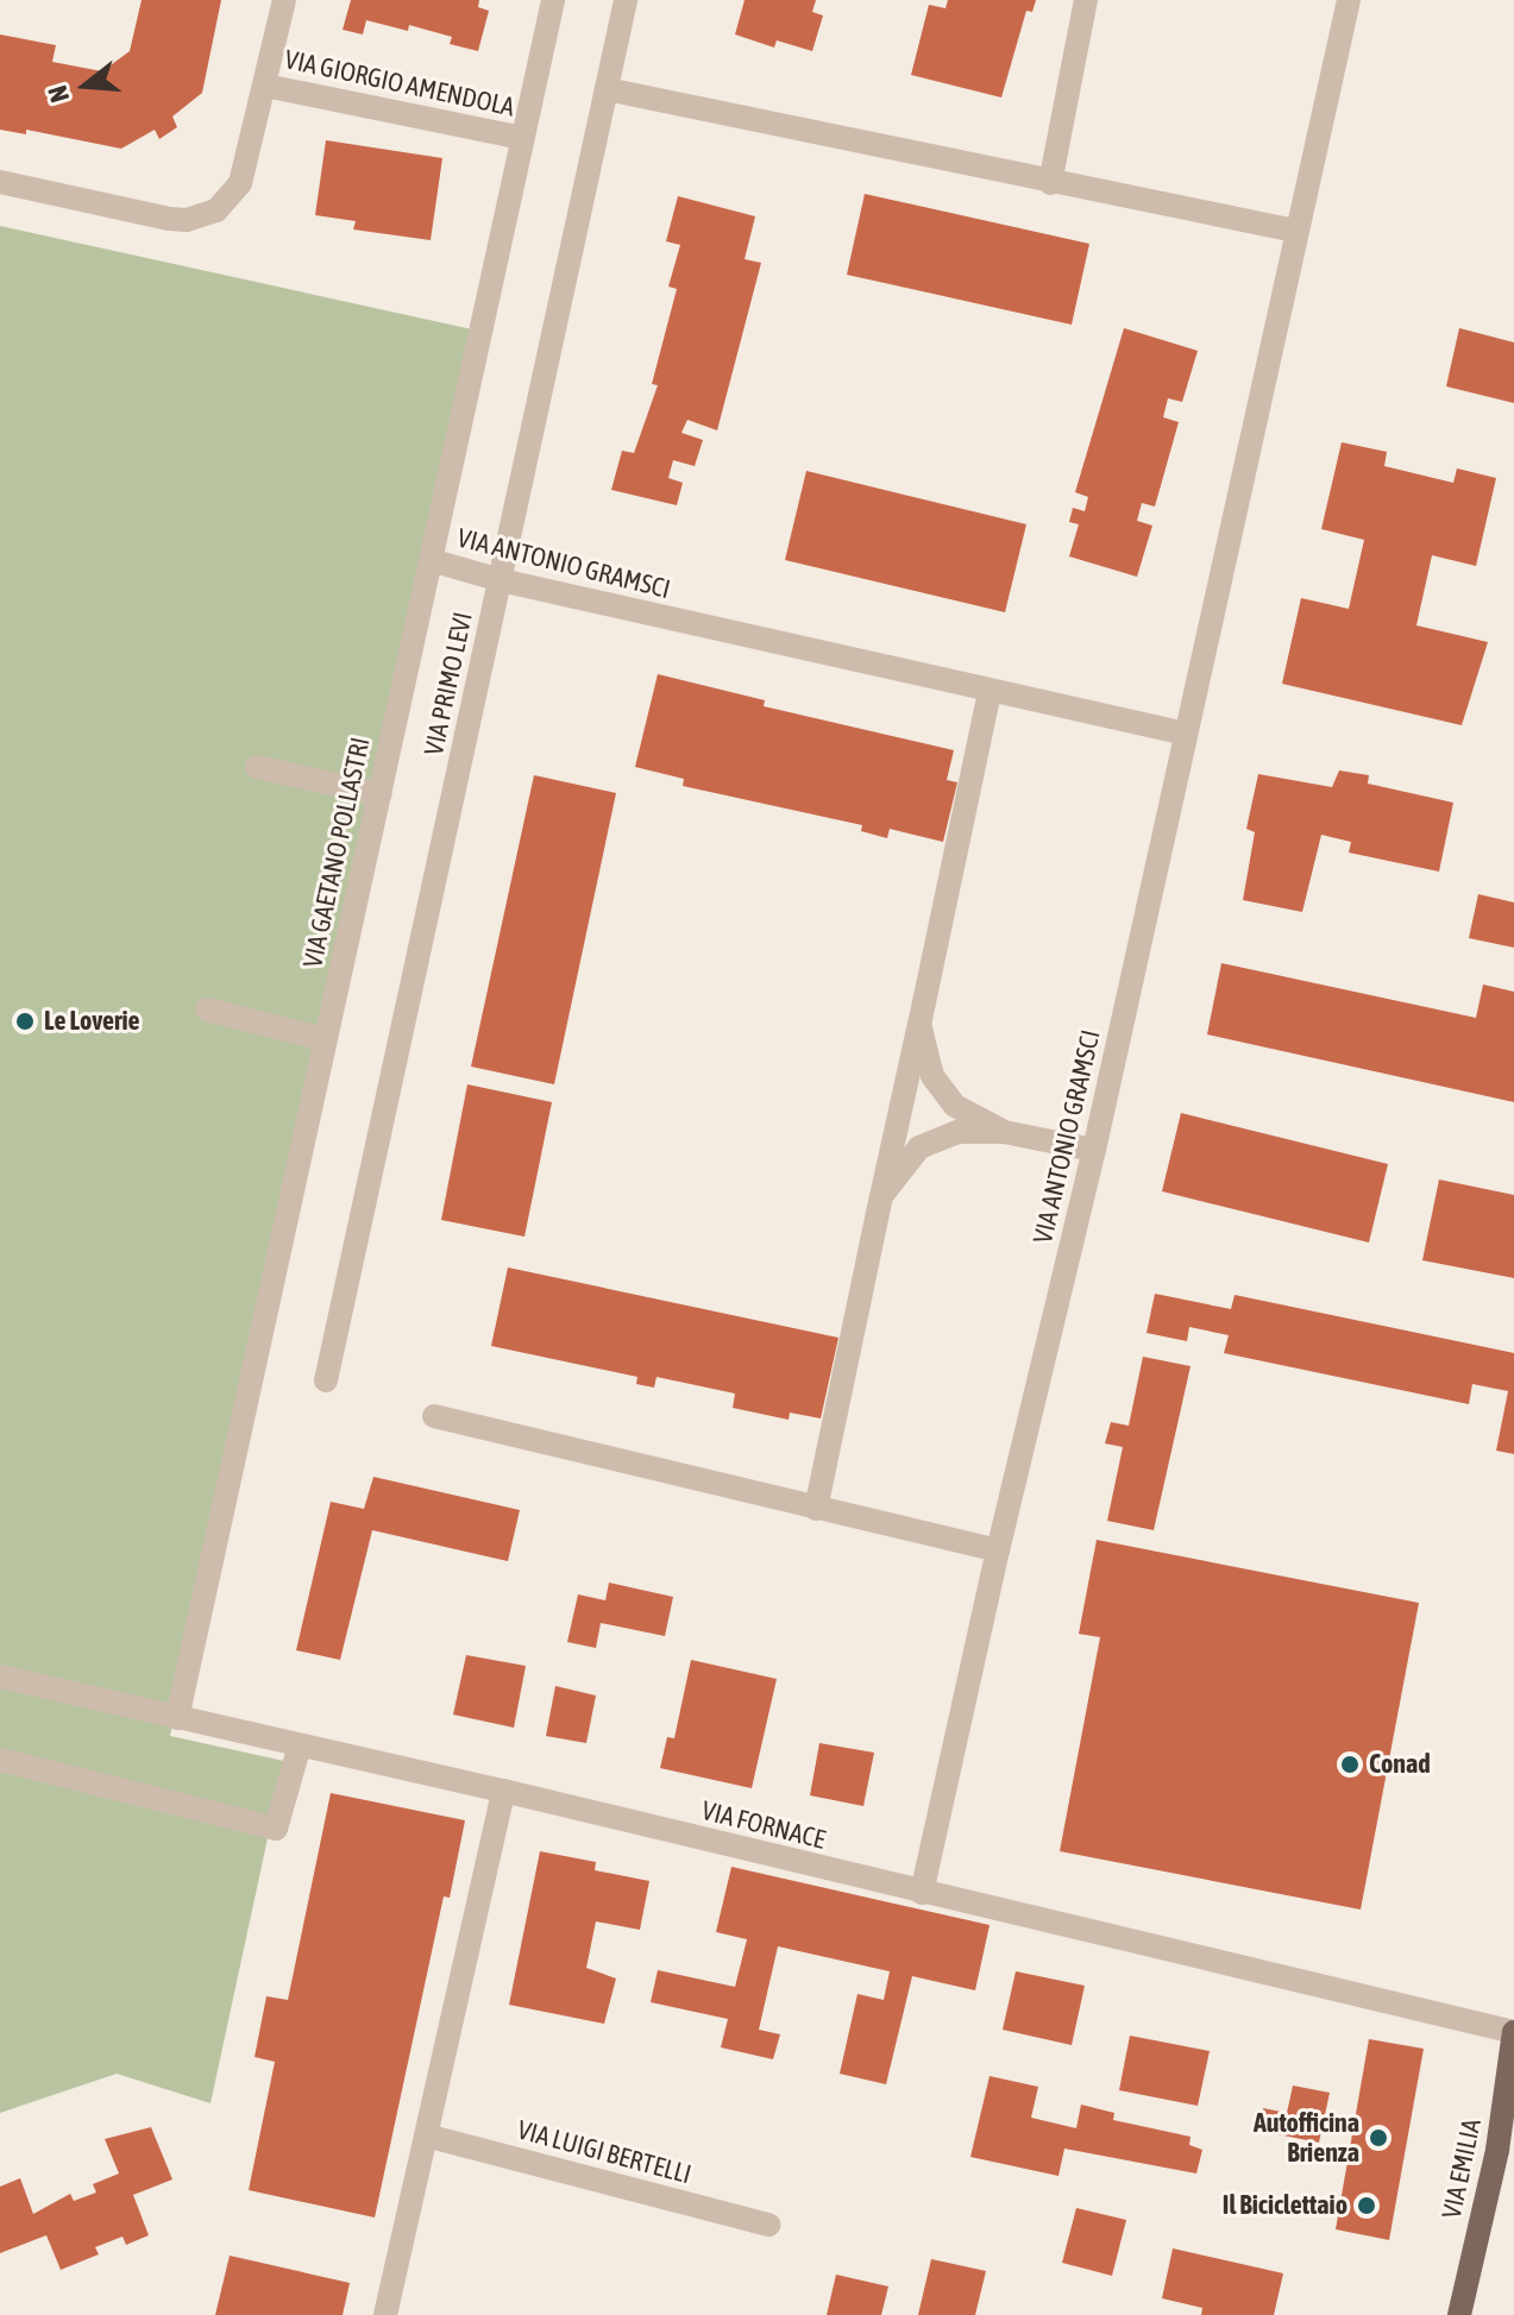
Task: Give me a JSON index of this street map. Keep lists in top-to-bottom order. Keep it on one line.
{"streets":{"main road":["VIA EMILIA"],"street":["VIA GIORGIO AMENDOLA","VIA ANTONIO GRAMSCI","VIA PRIMO LEVI","VIA GAETANO POLLASTRI","VIA FORNACE","VIA LUIGI BERTELLI"]},"crossings":[["VIA GIORGIO AMENDOLA","VIA GAETANO POLLASTRI"],["VIA ANTONIO GRAMSCI","VIA PRIMO LEVI"],["VIA ANTONIO GRAMSCI","VIA GAETANO POLLASTRI"],["VIA ANTONIO GRAMSCI","VIA FORNACE"],["VIA GAETANO POLLASTRI","VIA FORNACE"],["VIA FORNACE","VIA EMILIA"]],"places":["Le Loverie","Conad","Autofficina Brienza","Il Biciclettaio"],"north":"left"}
